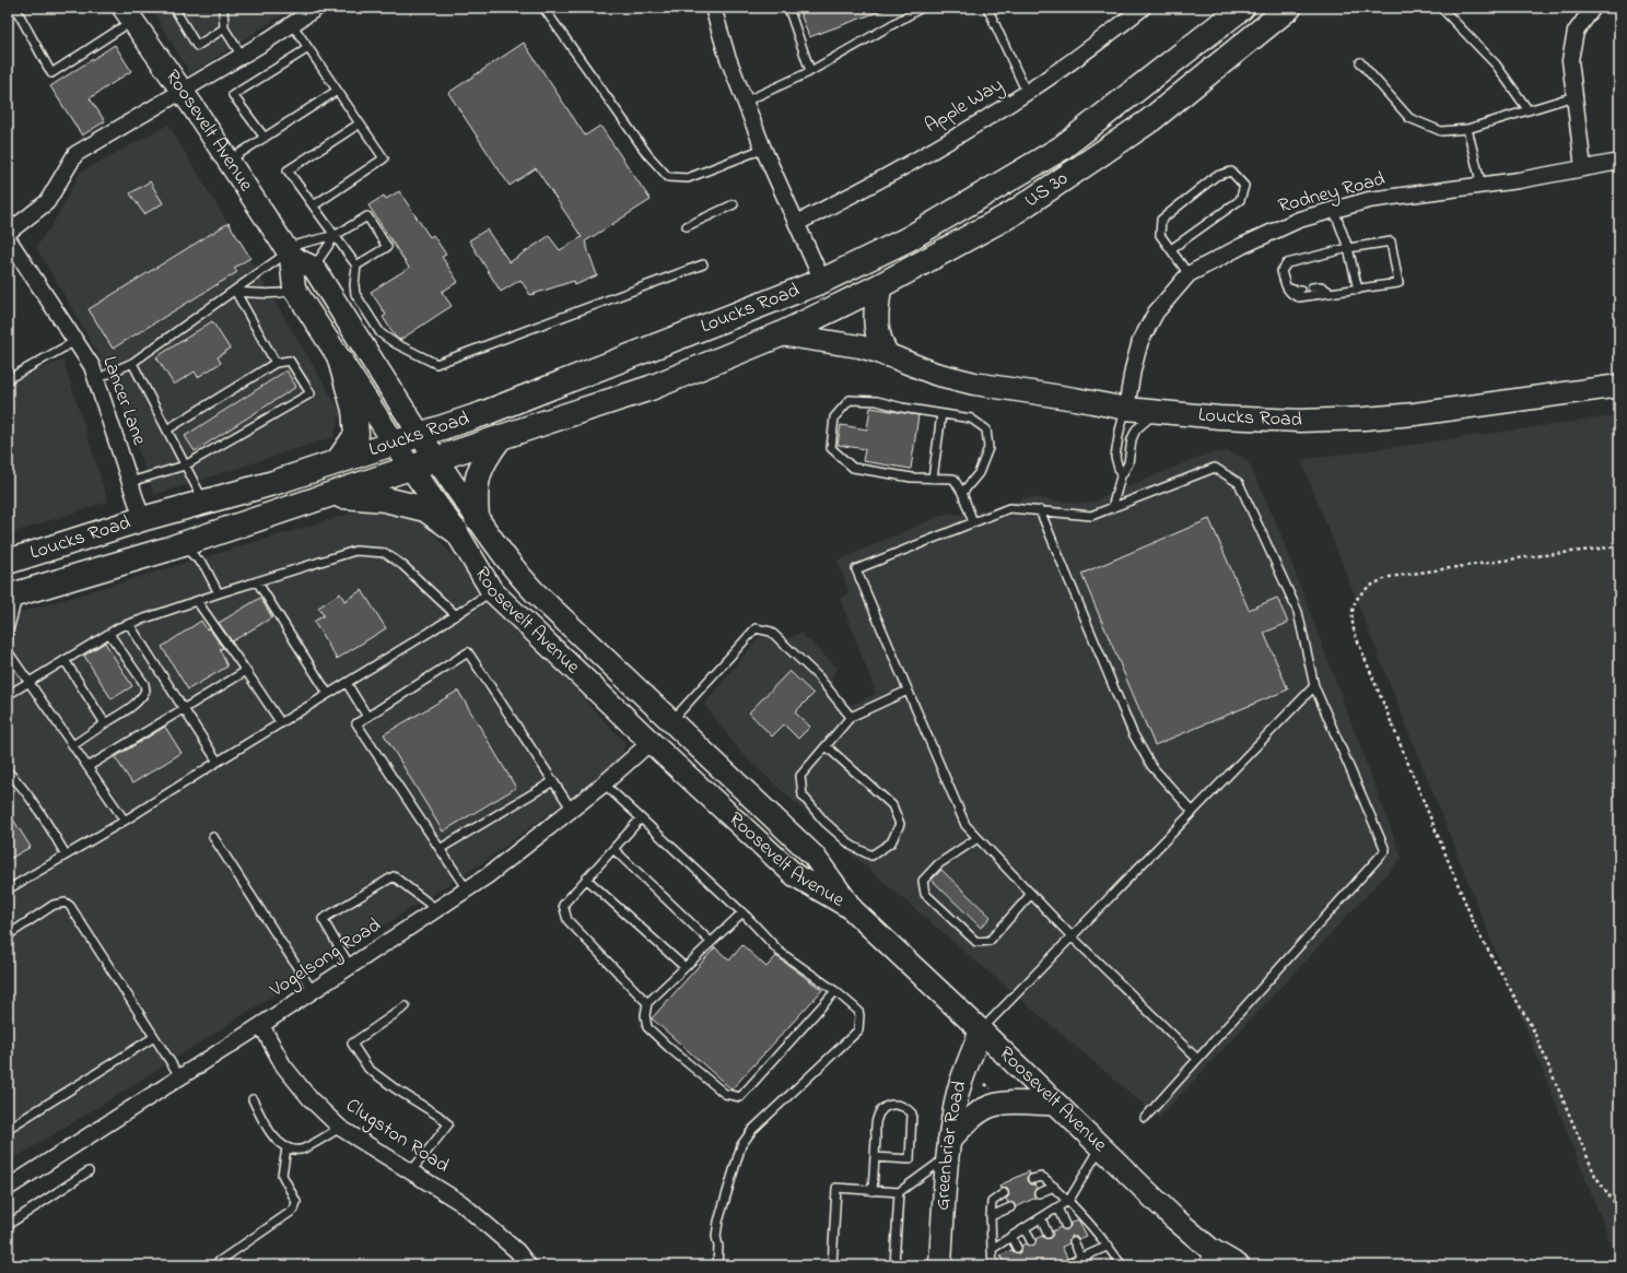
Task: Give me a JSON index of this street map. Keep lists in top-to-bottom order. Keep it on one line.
{"streets":{"highway":["US 30","Loucks Road"],"main road":["Roosevelt Avenue","Greenbriar Road"],"street":["Apple Way","Rodney Road","Lancer Lane","Vogelsong Road","Clugston Road"]},"crossings":[["Roosevelt Avenue","Loucks Road"],["Roosevelt Avenue","Vogelsong Road"],["Roosevelt Avenue","Greenbriar Road"],["US 30","Loucks Road"],["Rodney Road","Loucks Road"],["Loucks Road","Lancer Lane"],["Vogelsong Road","Clugston Road"]]}
